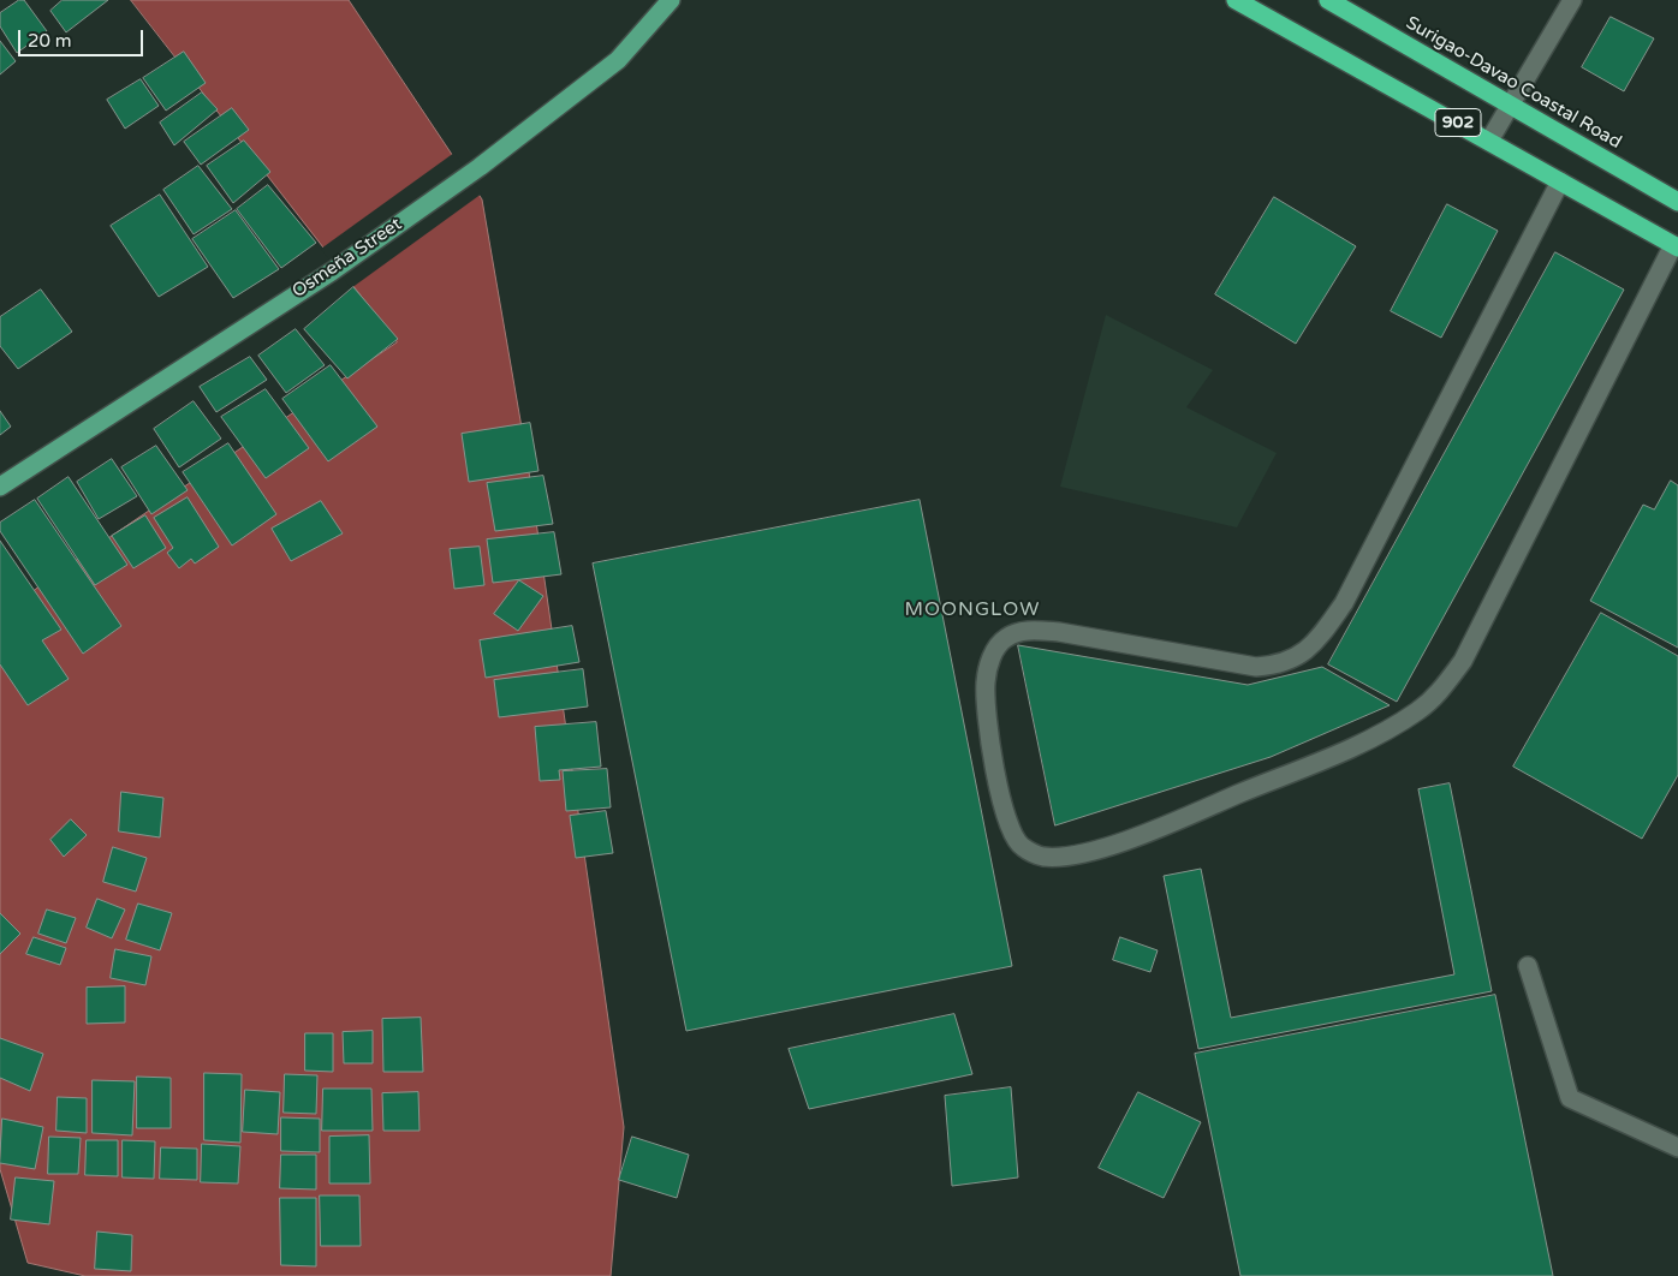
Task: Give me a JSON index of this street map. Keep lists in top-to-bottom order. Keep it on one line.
{"streets":{"highway":["Surigao-Davao Coastal Road","902"],"main road":["Osmeña Street"]},"districts":["MOONGLOW"],"scale_bar":"20 m"}
